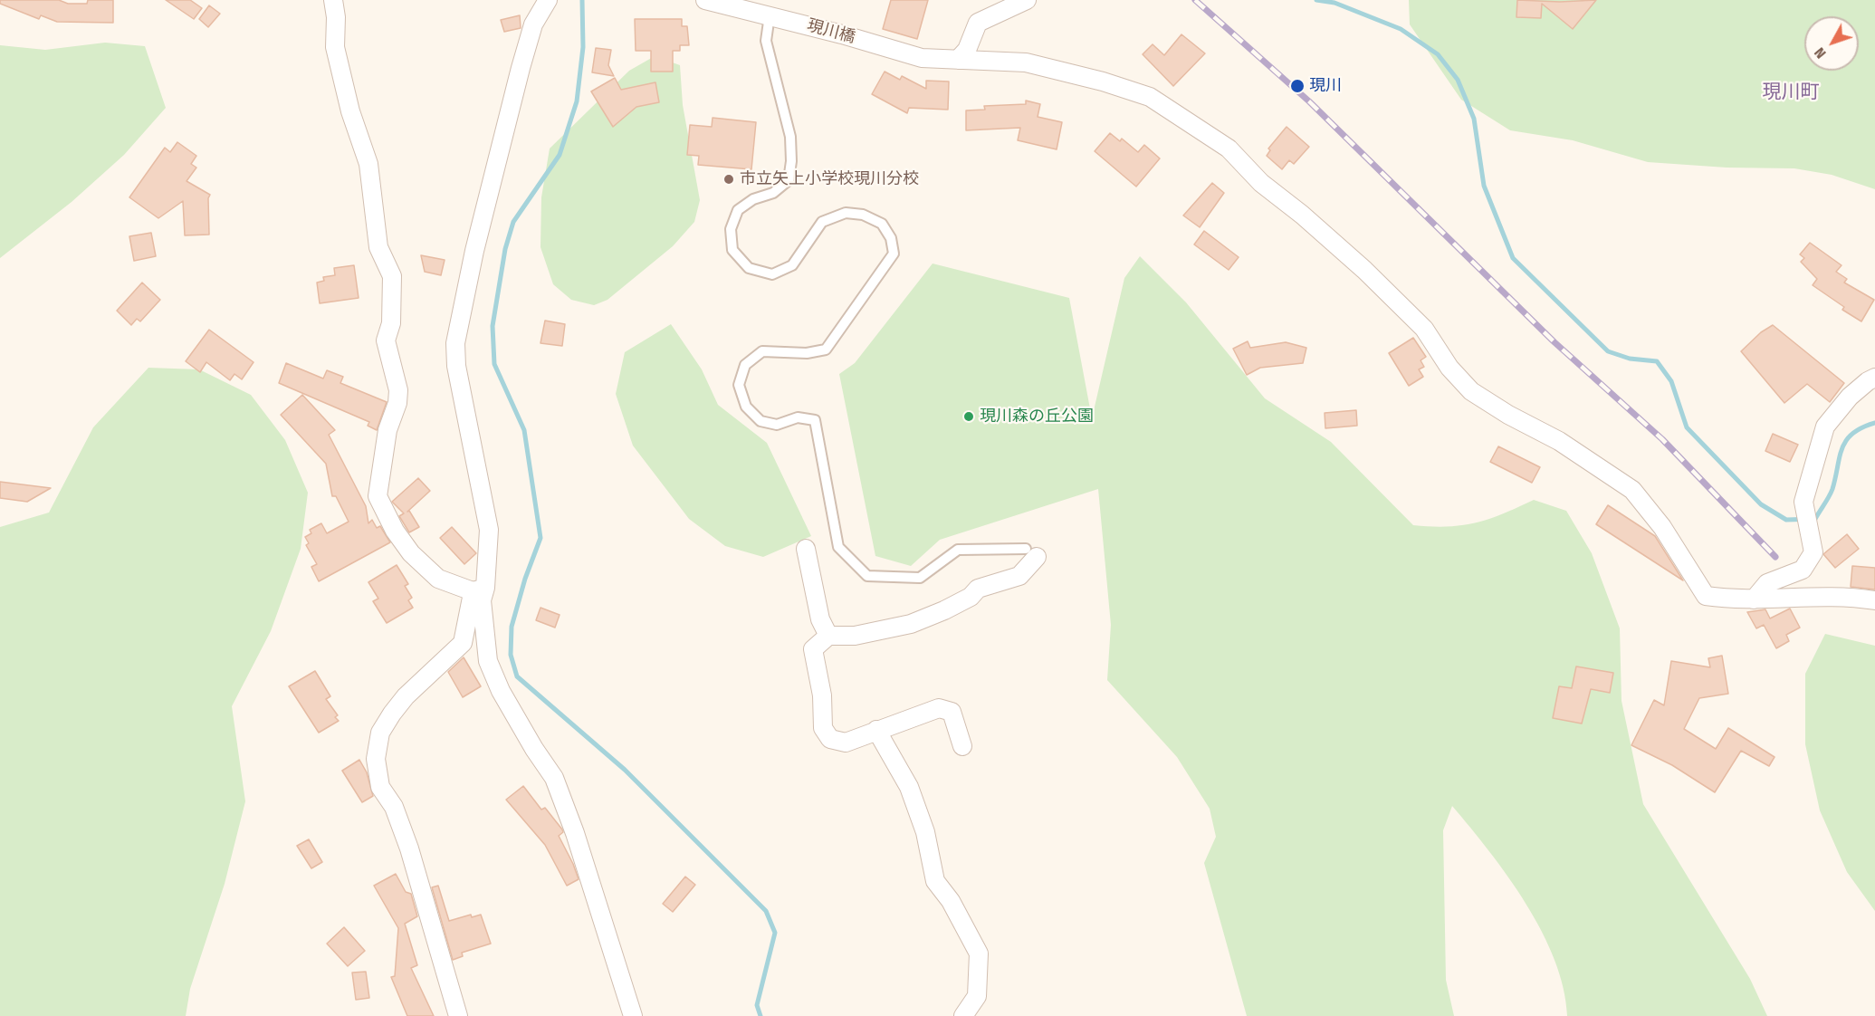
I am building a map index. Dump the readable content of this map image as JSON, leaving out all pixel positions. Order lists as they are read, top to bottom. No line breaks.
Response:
{"streets":{"street":["現川橋"]},"districts":["現川町"],"places":["現川","市立矢上小学校現川分校","現川森の丘公園"],"north":"bottom left"}
